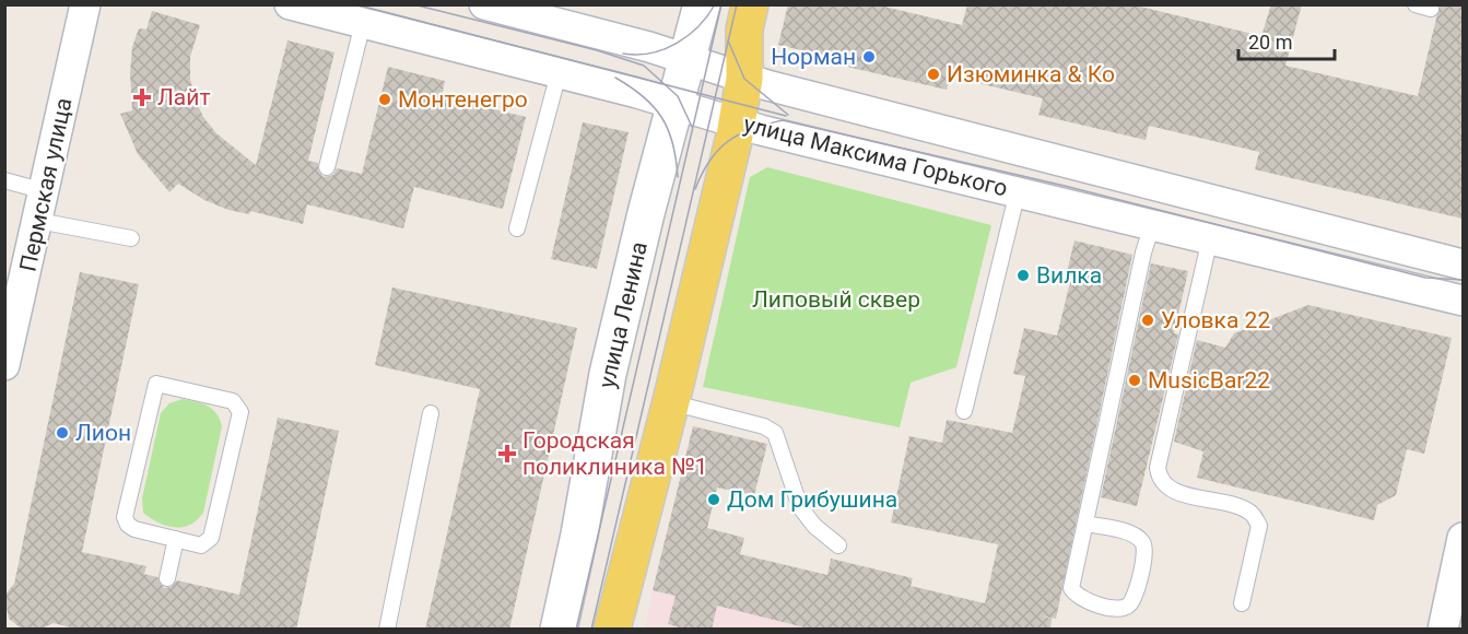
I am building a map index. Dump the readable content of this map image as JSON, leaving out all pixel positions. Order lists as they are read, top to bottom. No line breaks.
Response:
{"streets":{"main road":["улица Ленина"],"street":["улица Максима Горького","Пермская улица"]},"crossings":[["улица Максима Горького","улица Ленина"]],"parks":["Липовый сквер"],"places":{"other":["Норман","Изюминка & Ко","Монтенегро","Вилка","Уловка 22","MusicBar22","Лион","Дом Грибушина"],"health":["Лайт","Городская поликлиника №1"]},"scale_bar":"20 m"}
